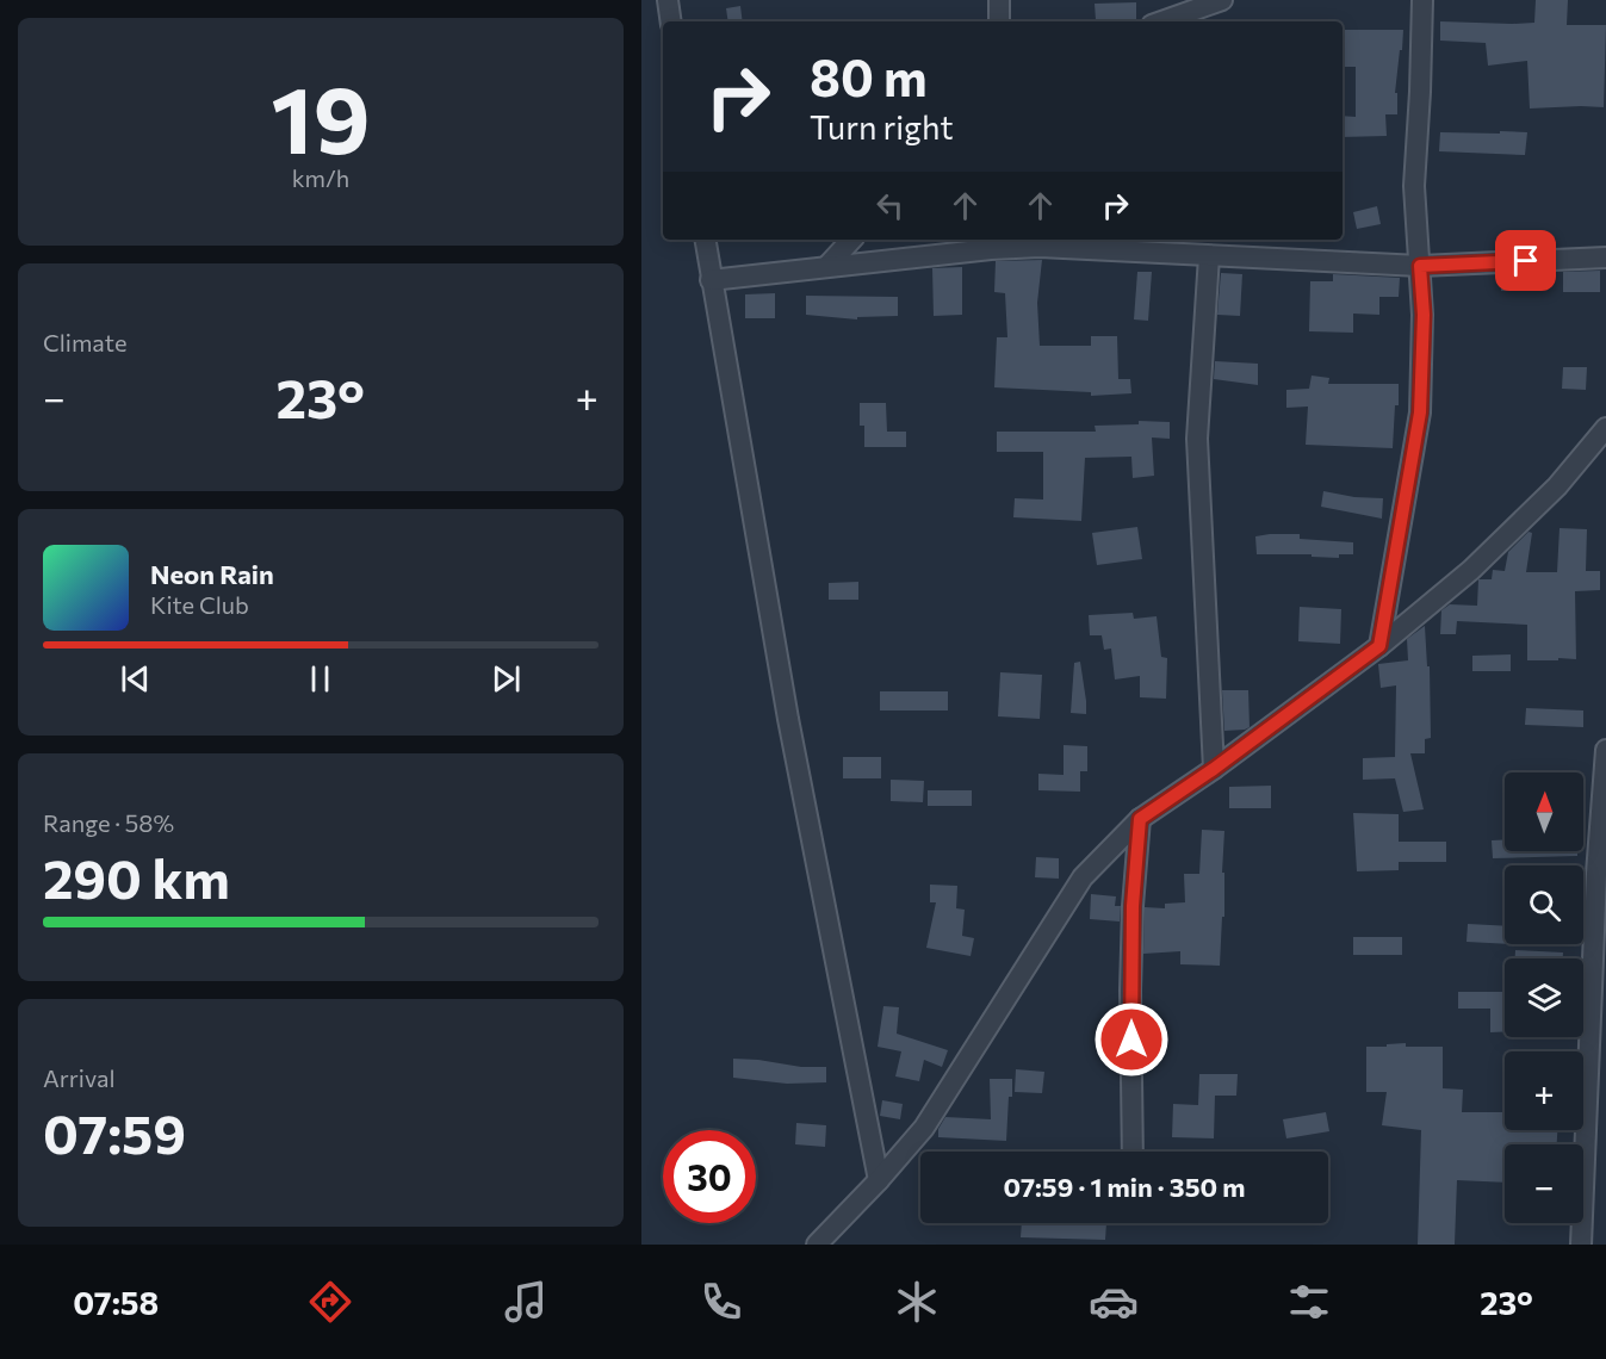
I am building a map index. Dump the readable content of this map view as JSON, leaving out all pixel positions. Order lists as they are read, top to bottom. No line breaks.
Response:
{"north":"top","page":{"tile":[["19","km/h"],"Climate",["Range · 58%","290 km"],["Arrival","07:59"]],"turn":["80 m","Turn right"],"heat":["−","23°","+"],"song":["Neon Rain","Kite Club"],"map_buttons":["+","−"],"limit":"30","trip":"07:59 · 1 min · 350 m","tabs":["07:58","23°"]}}
